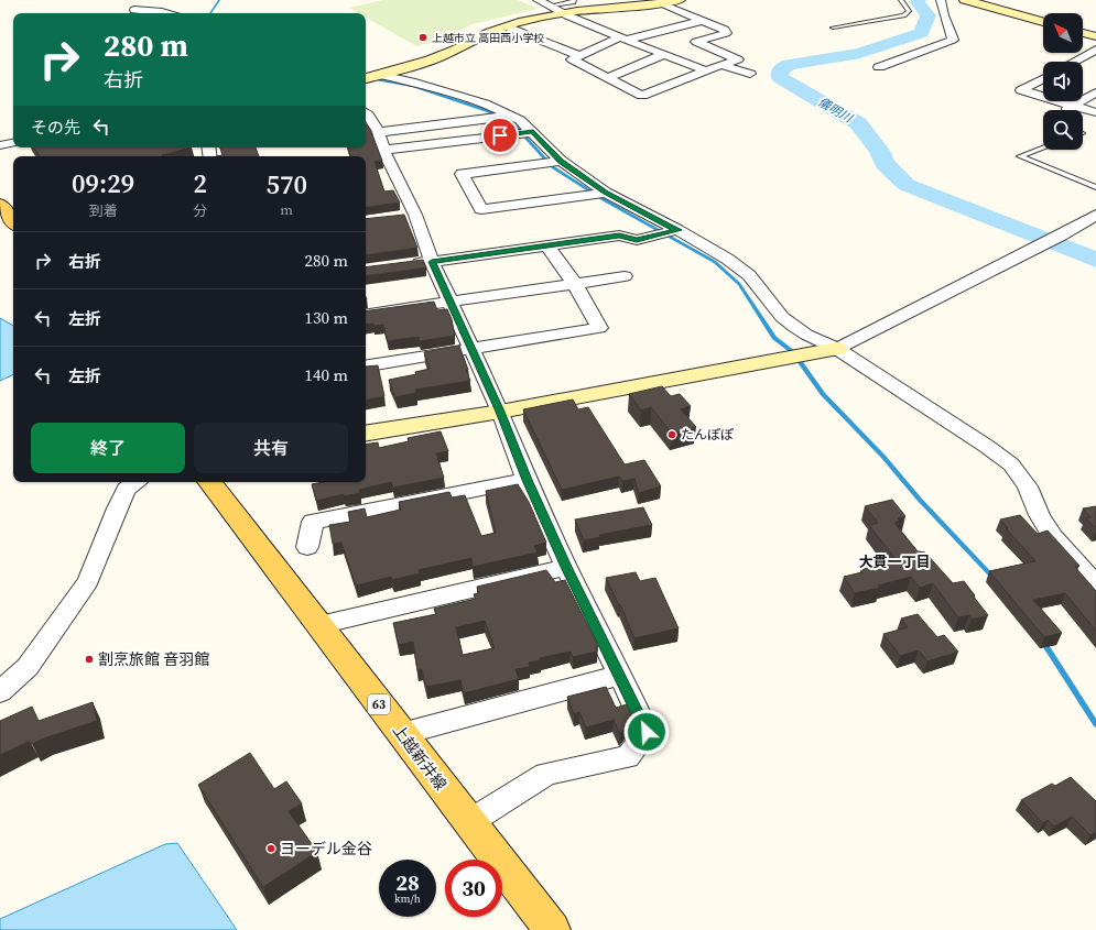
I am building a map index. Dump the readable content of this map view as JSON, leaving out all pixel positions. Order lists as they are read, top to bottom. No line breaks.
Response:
{"streets":{"main road":["63","上越新井線"]},"districts":["大貫一丁目"],"water":["儀明川"],"places":["上越市立 高田西小学校","たんぽぽ","割烹旅館 音羽館","ヨーデル金谷"],"north":"top left","page":{"turn":["280 m","右折"],"then":"その先","eta":["09:29","到着","2","分","570","m"],"list":[{"name":"右折","value":"280 m"},{"name":"左折","value":"130 m"},{"name":"左折","value":"140 m"}],"buttons":["終了","共有"],"speed":"28 km/h","limit":"30"}}
